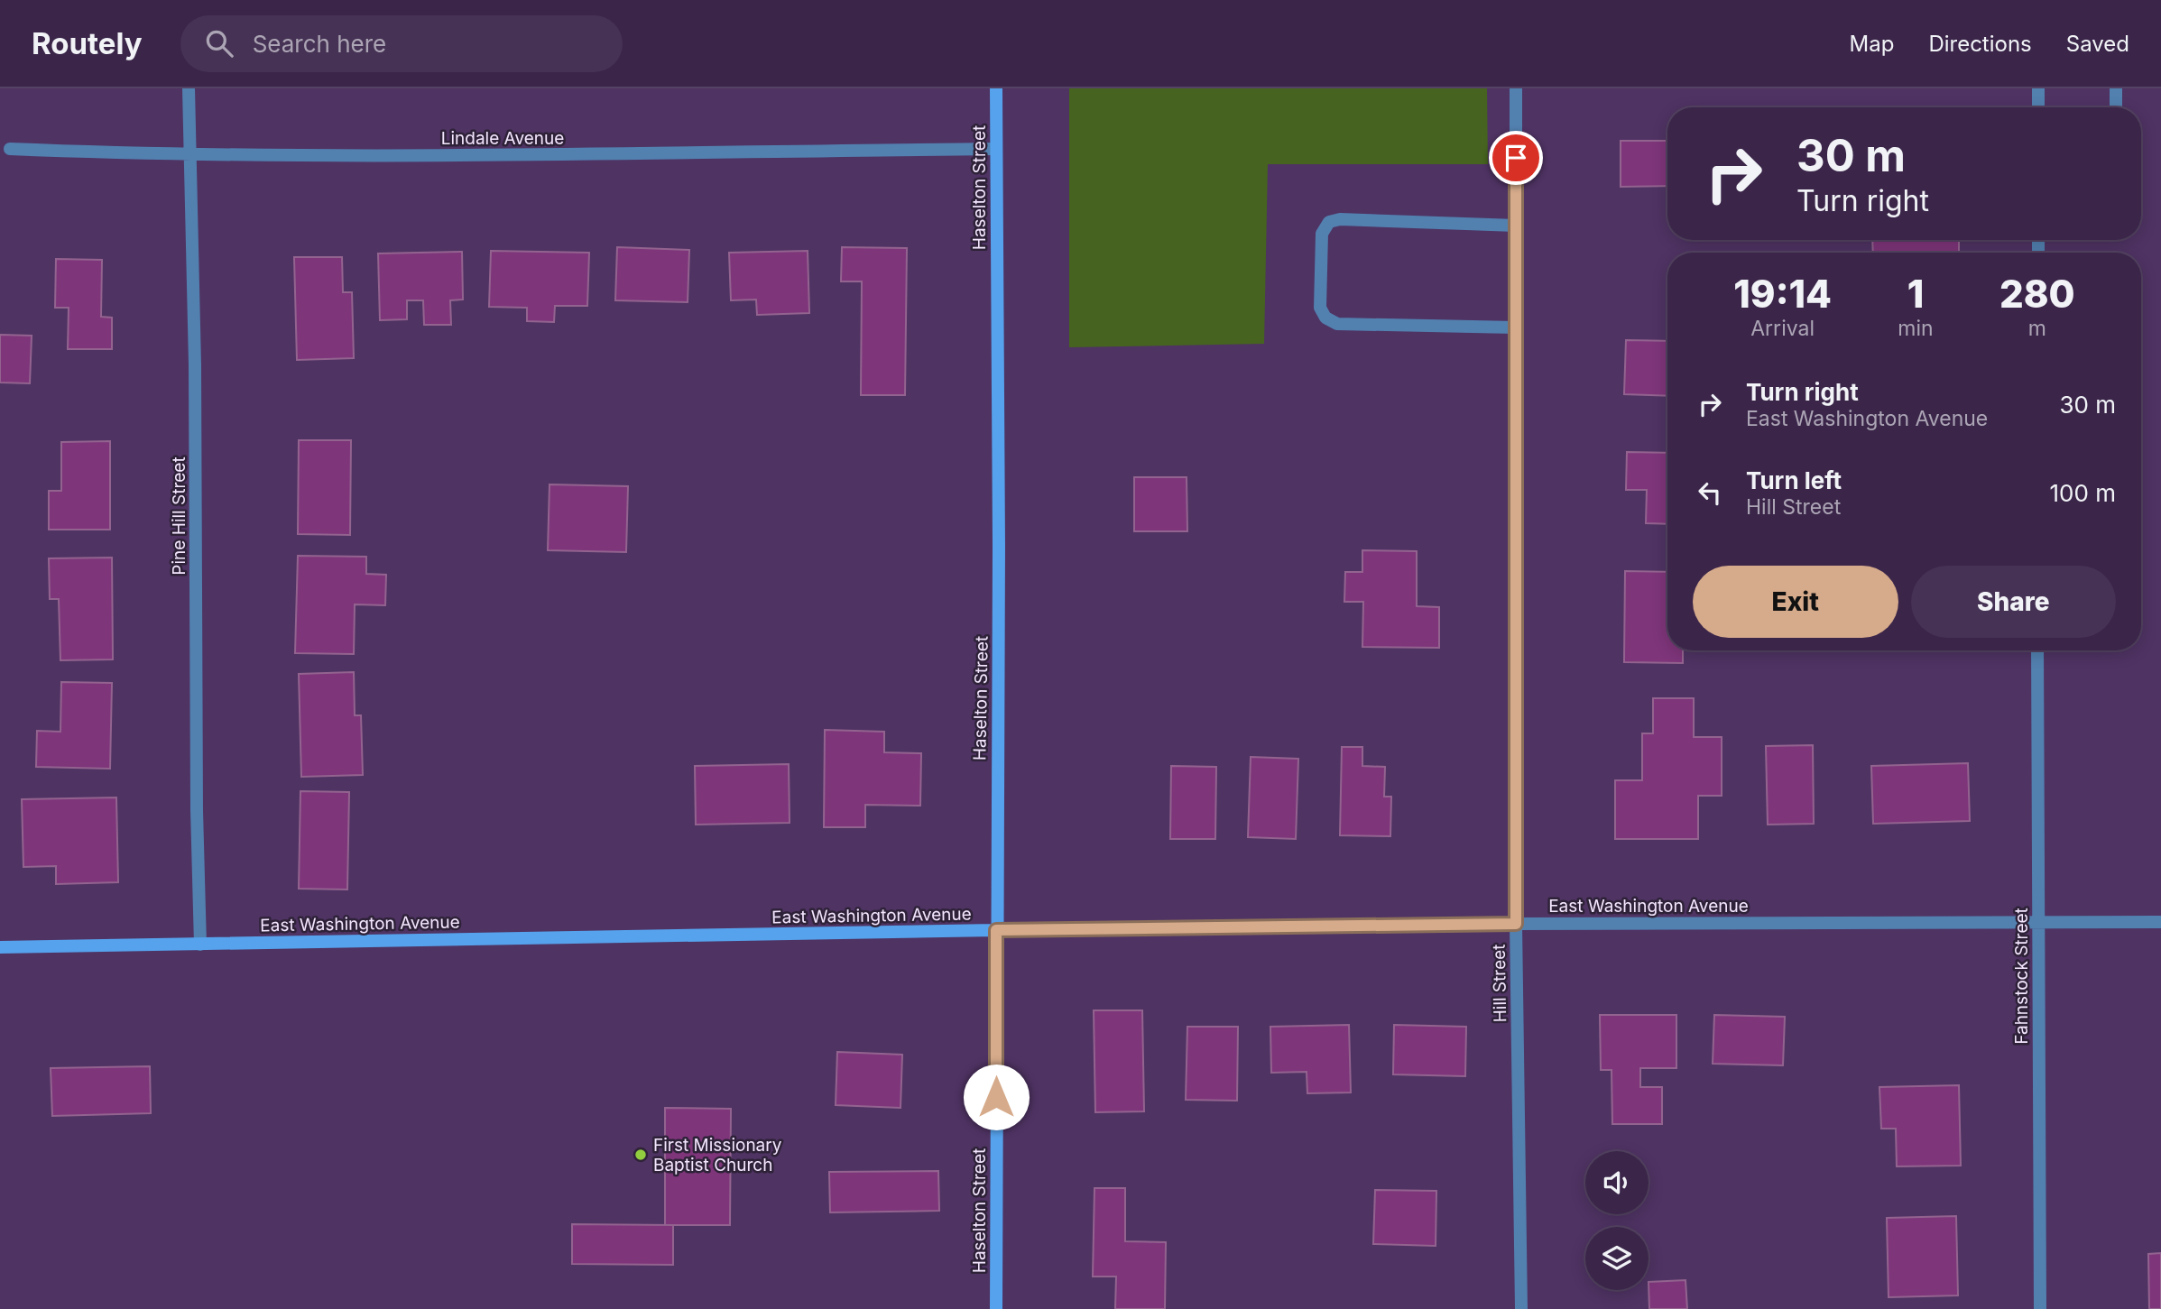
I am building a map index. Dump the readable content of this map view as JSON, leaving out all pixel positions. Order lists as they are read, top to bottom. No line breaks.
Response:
{"streets":{"street":["Lindale Avenue","Haselton Street","Pine Hill Street","East Washington Avenue","Fahnstock Street","Hill Street"]},"crossings":[["Lindale Avenue","Haselton Street"],["Lindale Avenue","Pine Hill Street"],["Haselton Street","East Washington Avenue"],["Pine Hill Street","East Washington Avenue"],["East Washington Avenue","Fahnstock Street"],["East Washington Avenue","Hill Street"]],"places":["First Missionary Baptist Church"],"page":{"header":"Routely","search":"Search here","nav":["Map","Directions","Saved"],"turn":["30 m","Turn right"],"eta":["19:14","Arrival","1","min","280","m"],"list":[{"name":"Turn right","note":"East Washington Avenue","value":"30 m"},{"name":"Turn left","note":"Hill Street","value":"100 m"}],"buttons":["Exit","Share"]}}
